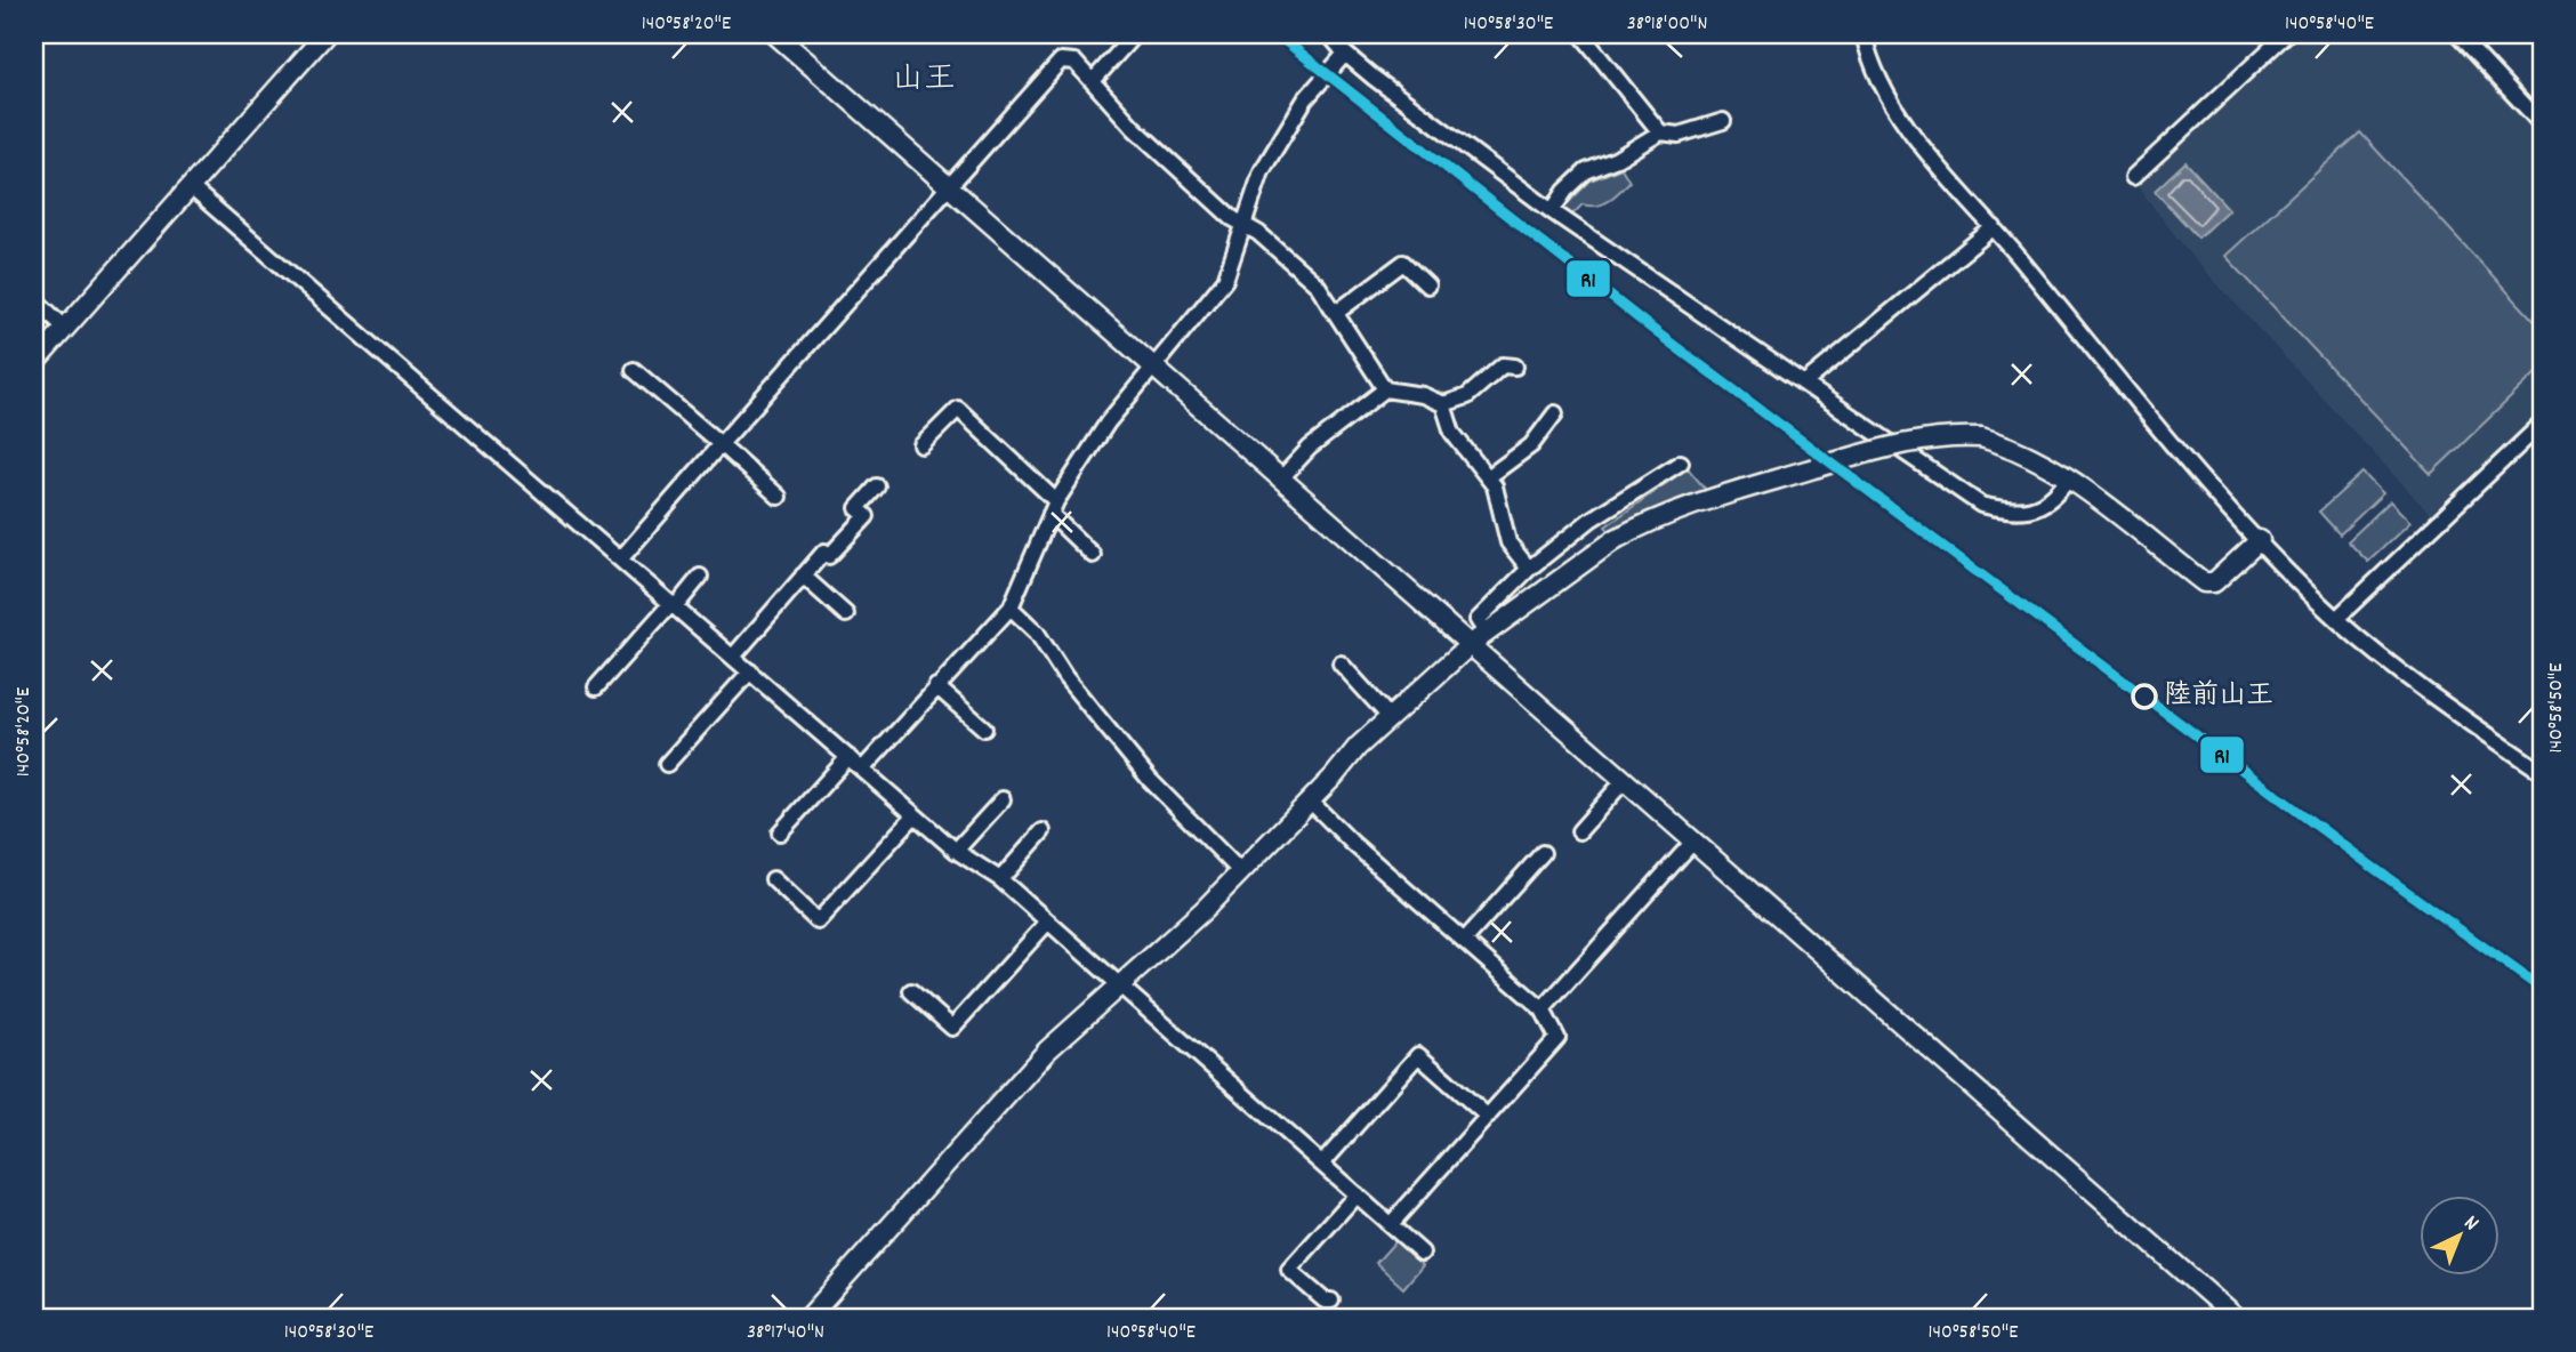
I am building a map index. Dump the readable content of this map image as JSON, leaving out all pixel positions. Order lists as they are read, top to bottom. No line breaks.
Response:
{"districts":["山王"],"places":["陸前山王"],"lines":["transit line R1"],"north":"top right","coordinates":["140°58'20\"E","140°58'30\"E","38°18'00\"N","140°58'40\"E","140°58'50\"E","38°17'40\"N"]}
